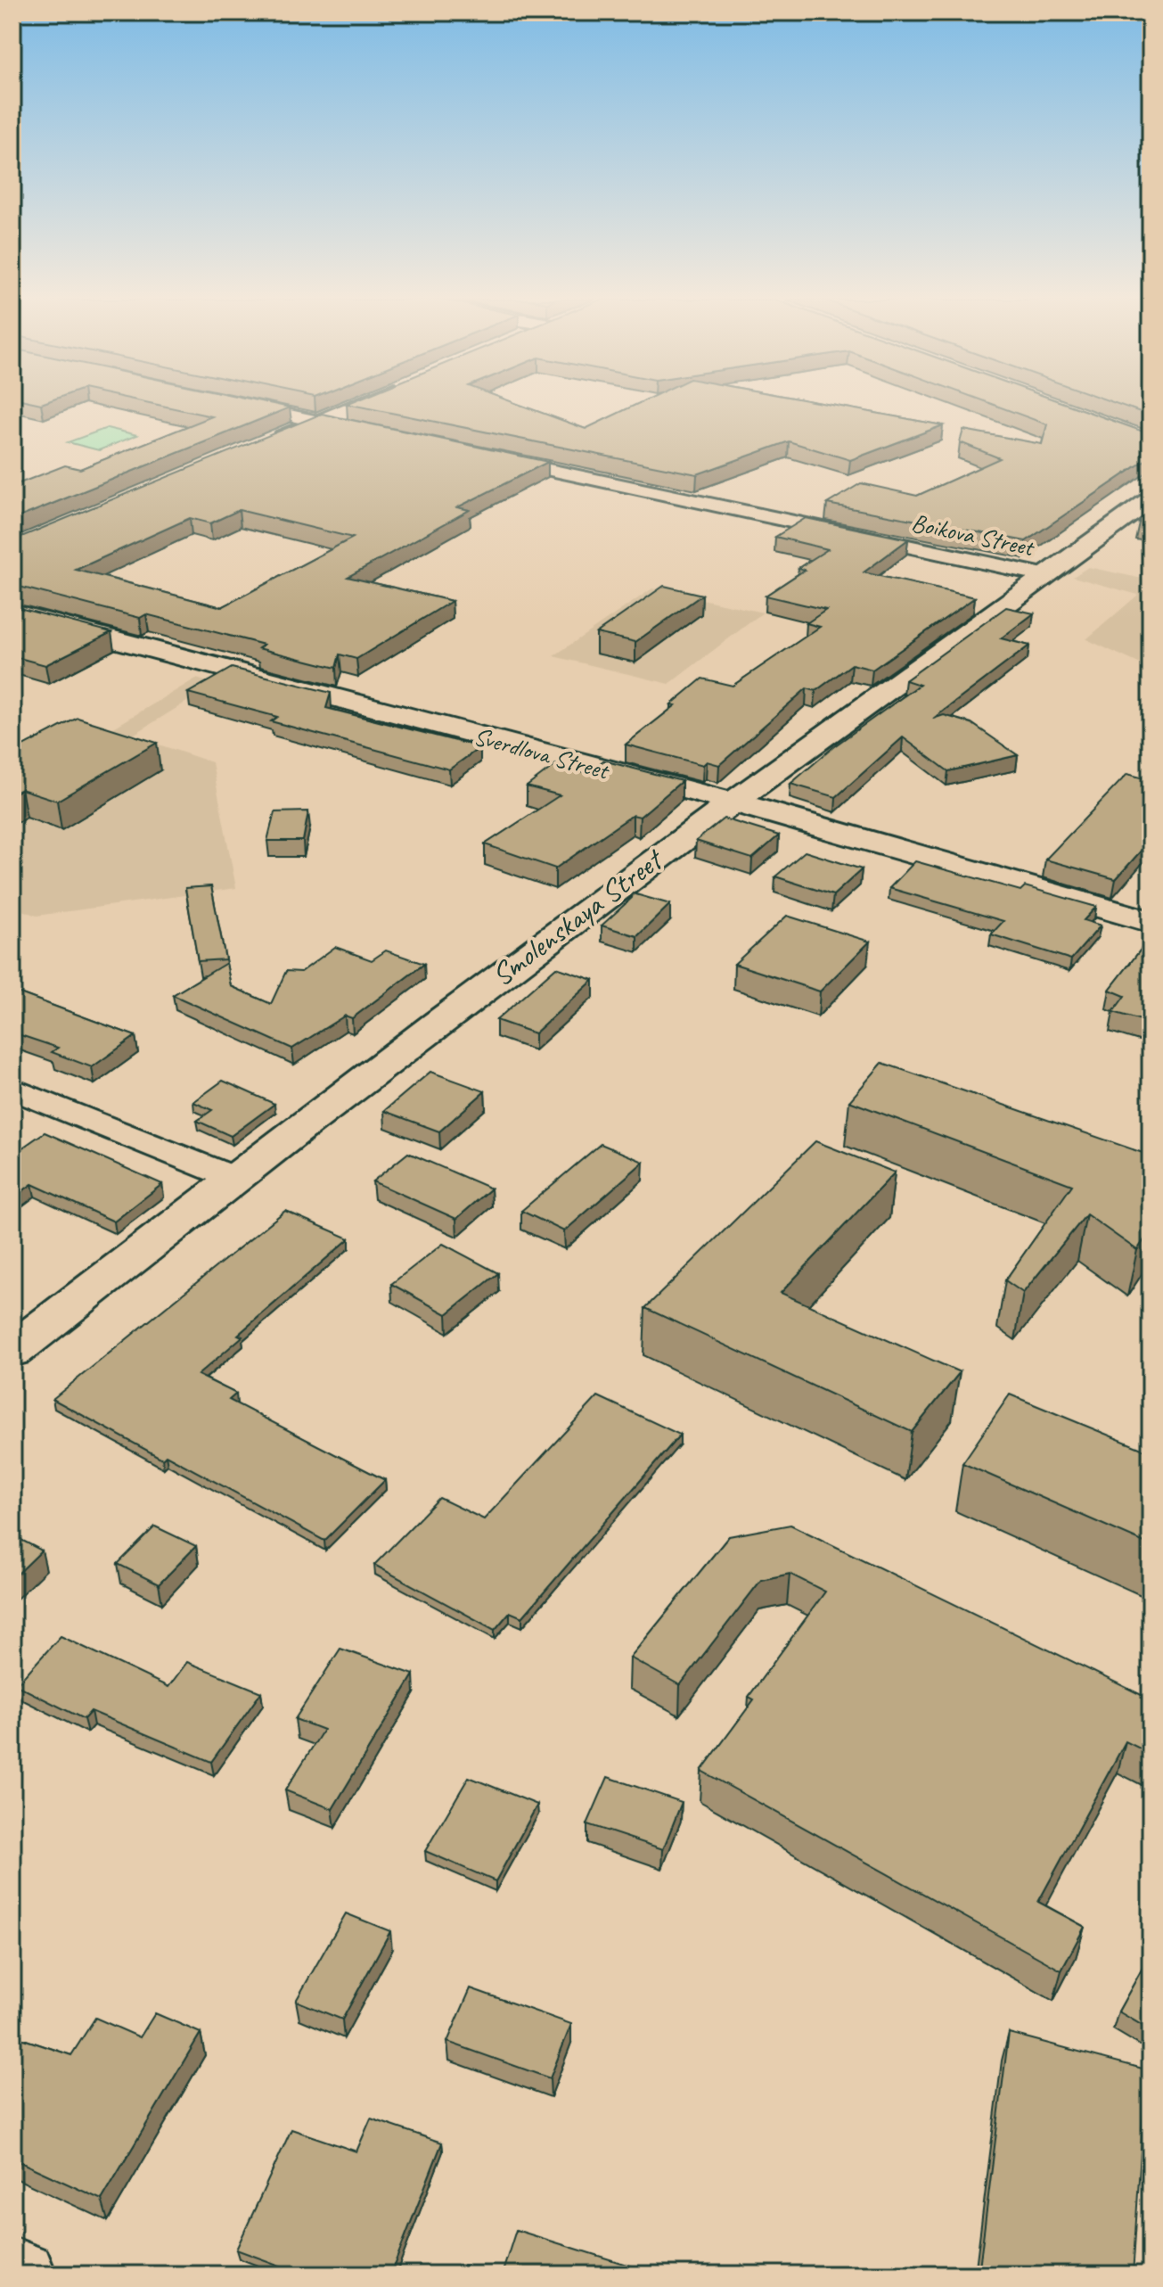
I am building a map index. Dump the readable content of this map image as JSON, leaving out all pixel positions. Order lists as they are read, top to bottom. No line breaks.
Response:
{"streets":{"street":["Boikova Street","Sverdlova Street","Smolenskaya Street"]},"crossings":[["Boikova Street","Smolenskaya Street"],["Sverdlova Street","Smolenskaya Street"]]}
